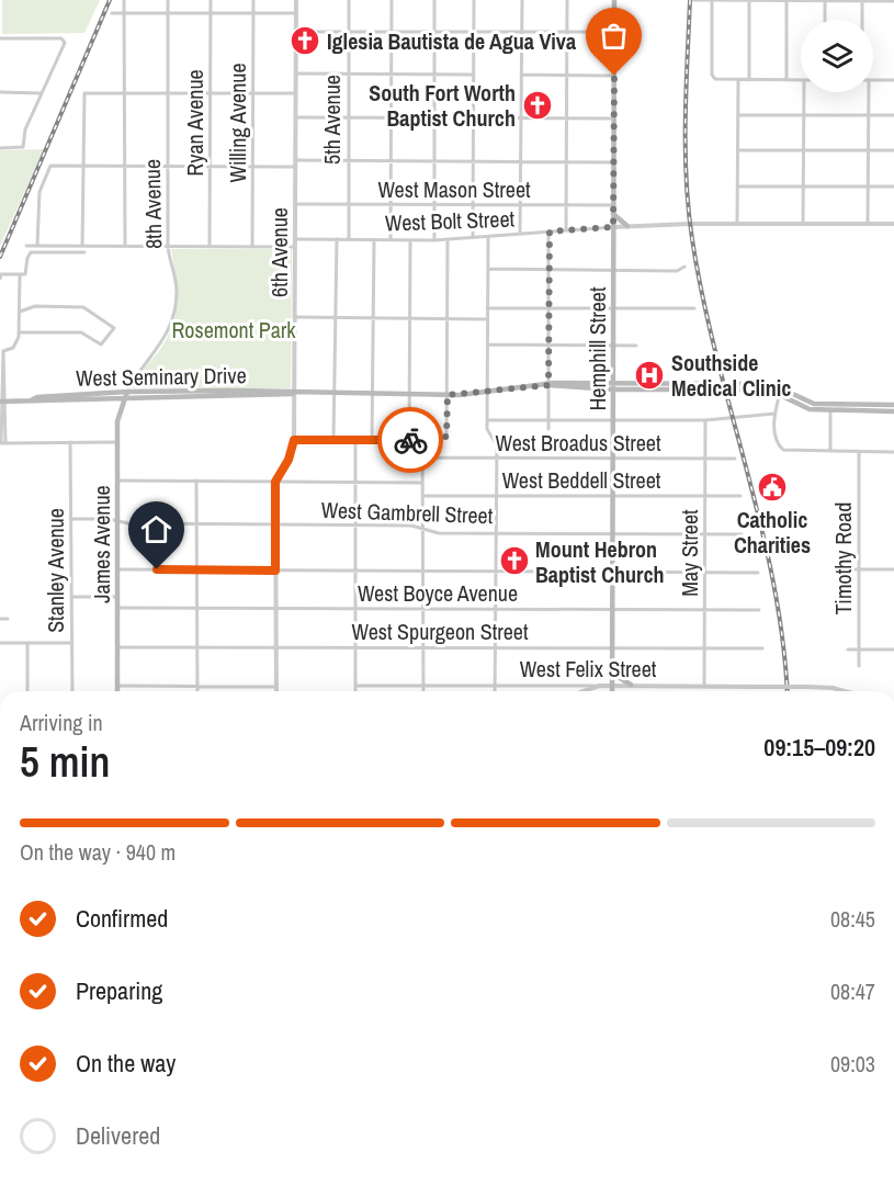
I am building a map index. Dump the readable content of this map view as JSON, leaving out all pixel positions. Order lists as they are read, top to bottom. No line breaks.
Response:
{"streets":{"main road":["Hemphill Street","West Seminary Drive","James Avenue"],"street":["5th Avenue","Ryan Avenue","Willing Avenue","West Mason Street","8th Avenue","West Bolt Street","6th Avenue","West Broadus Street","West Beddell Street","West Gambrell Street","May Street","Timothy Road","Stanley Avenue","West Boyce Avenue","West Spurgeon Street","West Felix Street"]},"crossings":[["5th Avenue","West Mason Street"],["5th Avenue","West Bolt Street"],["West Mason Street","6th Avenue"],["West Mason Street","Hemphill Street"],["8th Avenue","West Seminary Drive"],["8th Avenue","James Avenue"],["West Bolt Street","6th Avenue"],["West Bolt Street","Hemphill Street"],["6th Avenue","West Seminary Drive"],["6th Avenue","West Gambrell Street"],["6th Avenue","West Boyce Avenue"],["6th Avenue","West Spurgeon Street"],["Hemphill Street","West Seminary Drive"],["Hemphill Street","West Broadus Street"],["Hemphill Street","West Beddell Street"],["Hemphill Street","West Gambrell Street"],["Hemphill Street","West Boyce Avenue"],["Hemphill Street","West Spurgeon Street"],["Hemphill Street","West Felix Street"],["West Seminary Drive","James Avenue"],["West Broadus Street","May Street"],["West Beddell Street","May Street"],["West Gambrell Street","James Avenue"],["West Gambrell Street","May Street"],["West Gambrell Street","Stanley Avenue"],["James Avenue","West Boyce Avenue"],["James Avenue","West Spurgeon Street"],["May Street","West Boyce Avenue"],["May Street","West Spurgeon Street"],["May Street","West Felix Street"]],"parks":["Rosemont Park"],"places":{"church":["Iglesia Bautista de Agua Viva","South Fort Worth Baptist Church","Mount Hebron Baptist Church"],"hospital":["Southside Medical Clinic"],"public building":["Catholic Charities"]},"page":{"heading":["5 min","Arriving in","09:15–09:20"],"bar":"On the way · 940 m","list":[["Confirmed","08:45"],["Preparing","08:47"],["On the way","09:03"],"Delivered"]}}
